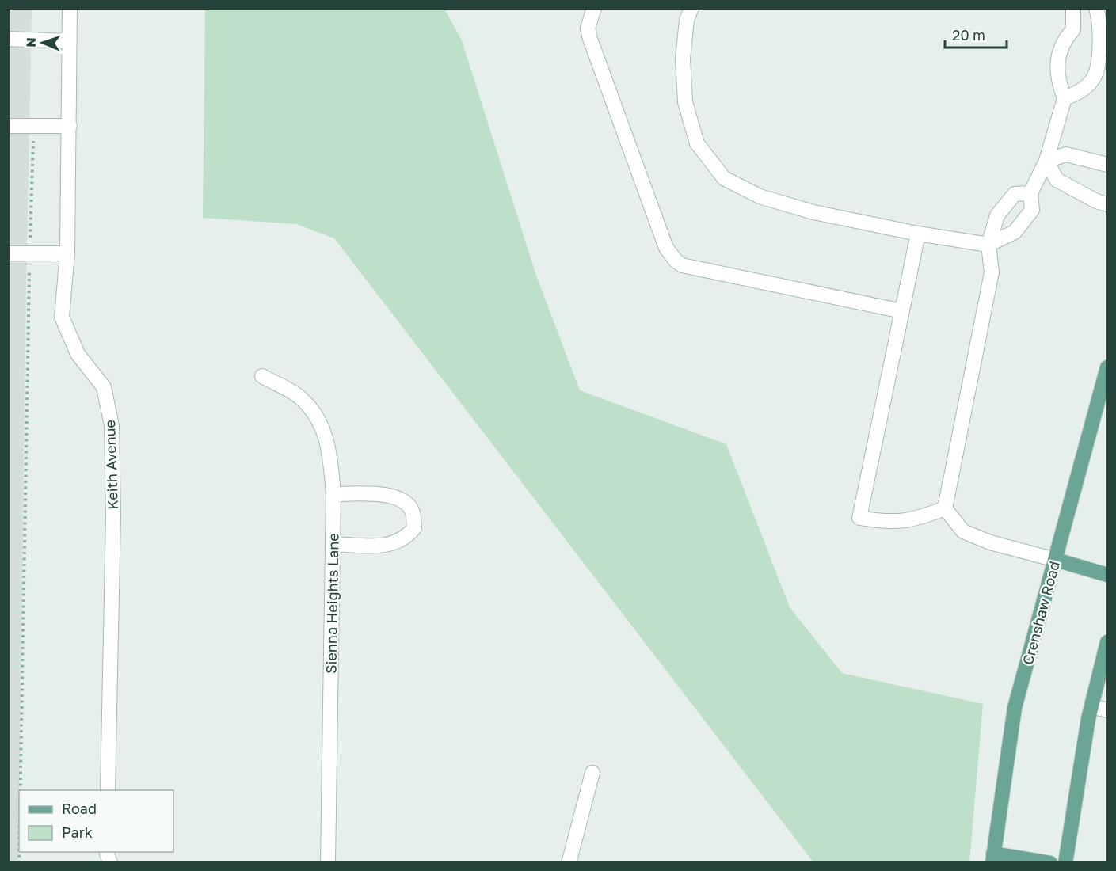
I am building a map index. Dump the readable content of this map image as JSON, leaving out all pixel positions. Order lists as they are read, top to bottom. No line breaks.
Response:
{"streets":{"main road":["Crenshaw Road"],"street":["Keith Avenue","Sienna Heights Lane"]},"legend":["Road","Park"],"scale_bar":"20 m","north":"left"}
